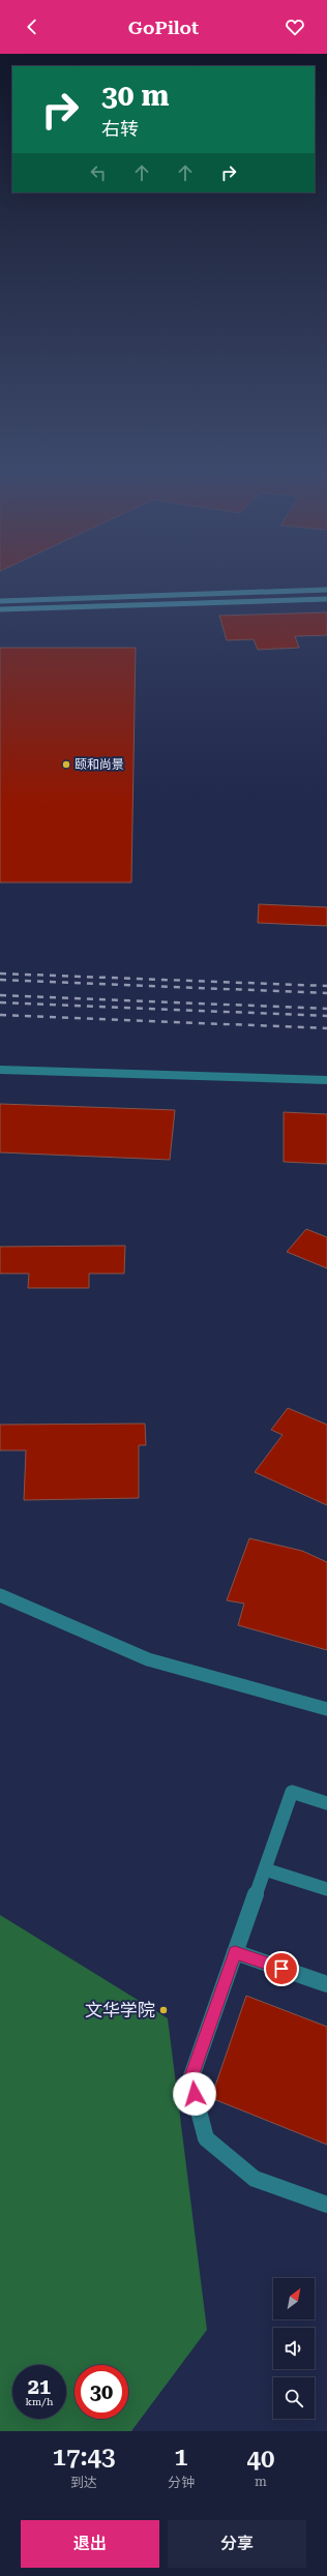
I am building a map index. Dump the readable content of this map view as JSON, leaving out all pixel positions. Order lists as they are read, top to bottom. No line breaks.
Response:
{"places":["颐和尚景","文华学院"],"north":"top right","page":{"header":"GoPilot","turn":["30 m","右转"],"speed":"21 km/h","limit":"30","eta":["17:43","到达","1","分钟","40","m"],"buttons":["退出","分享"]}}
